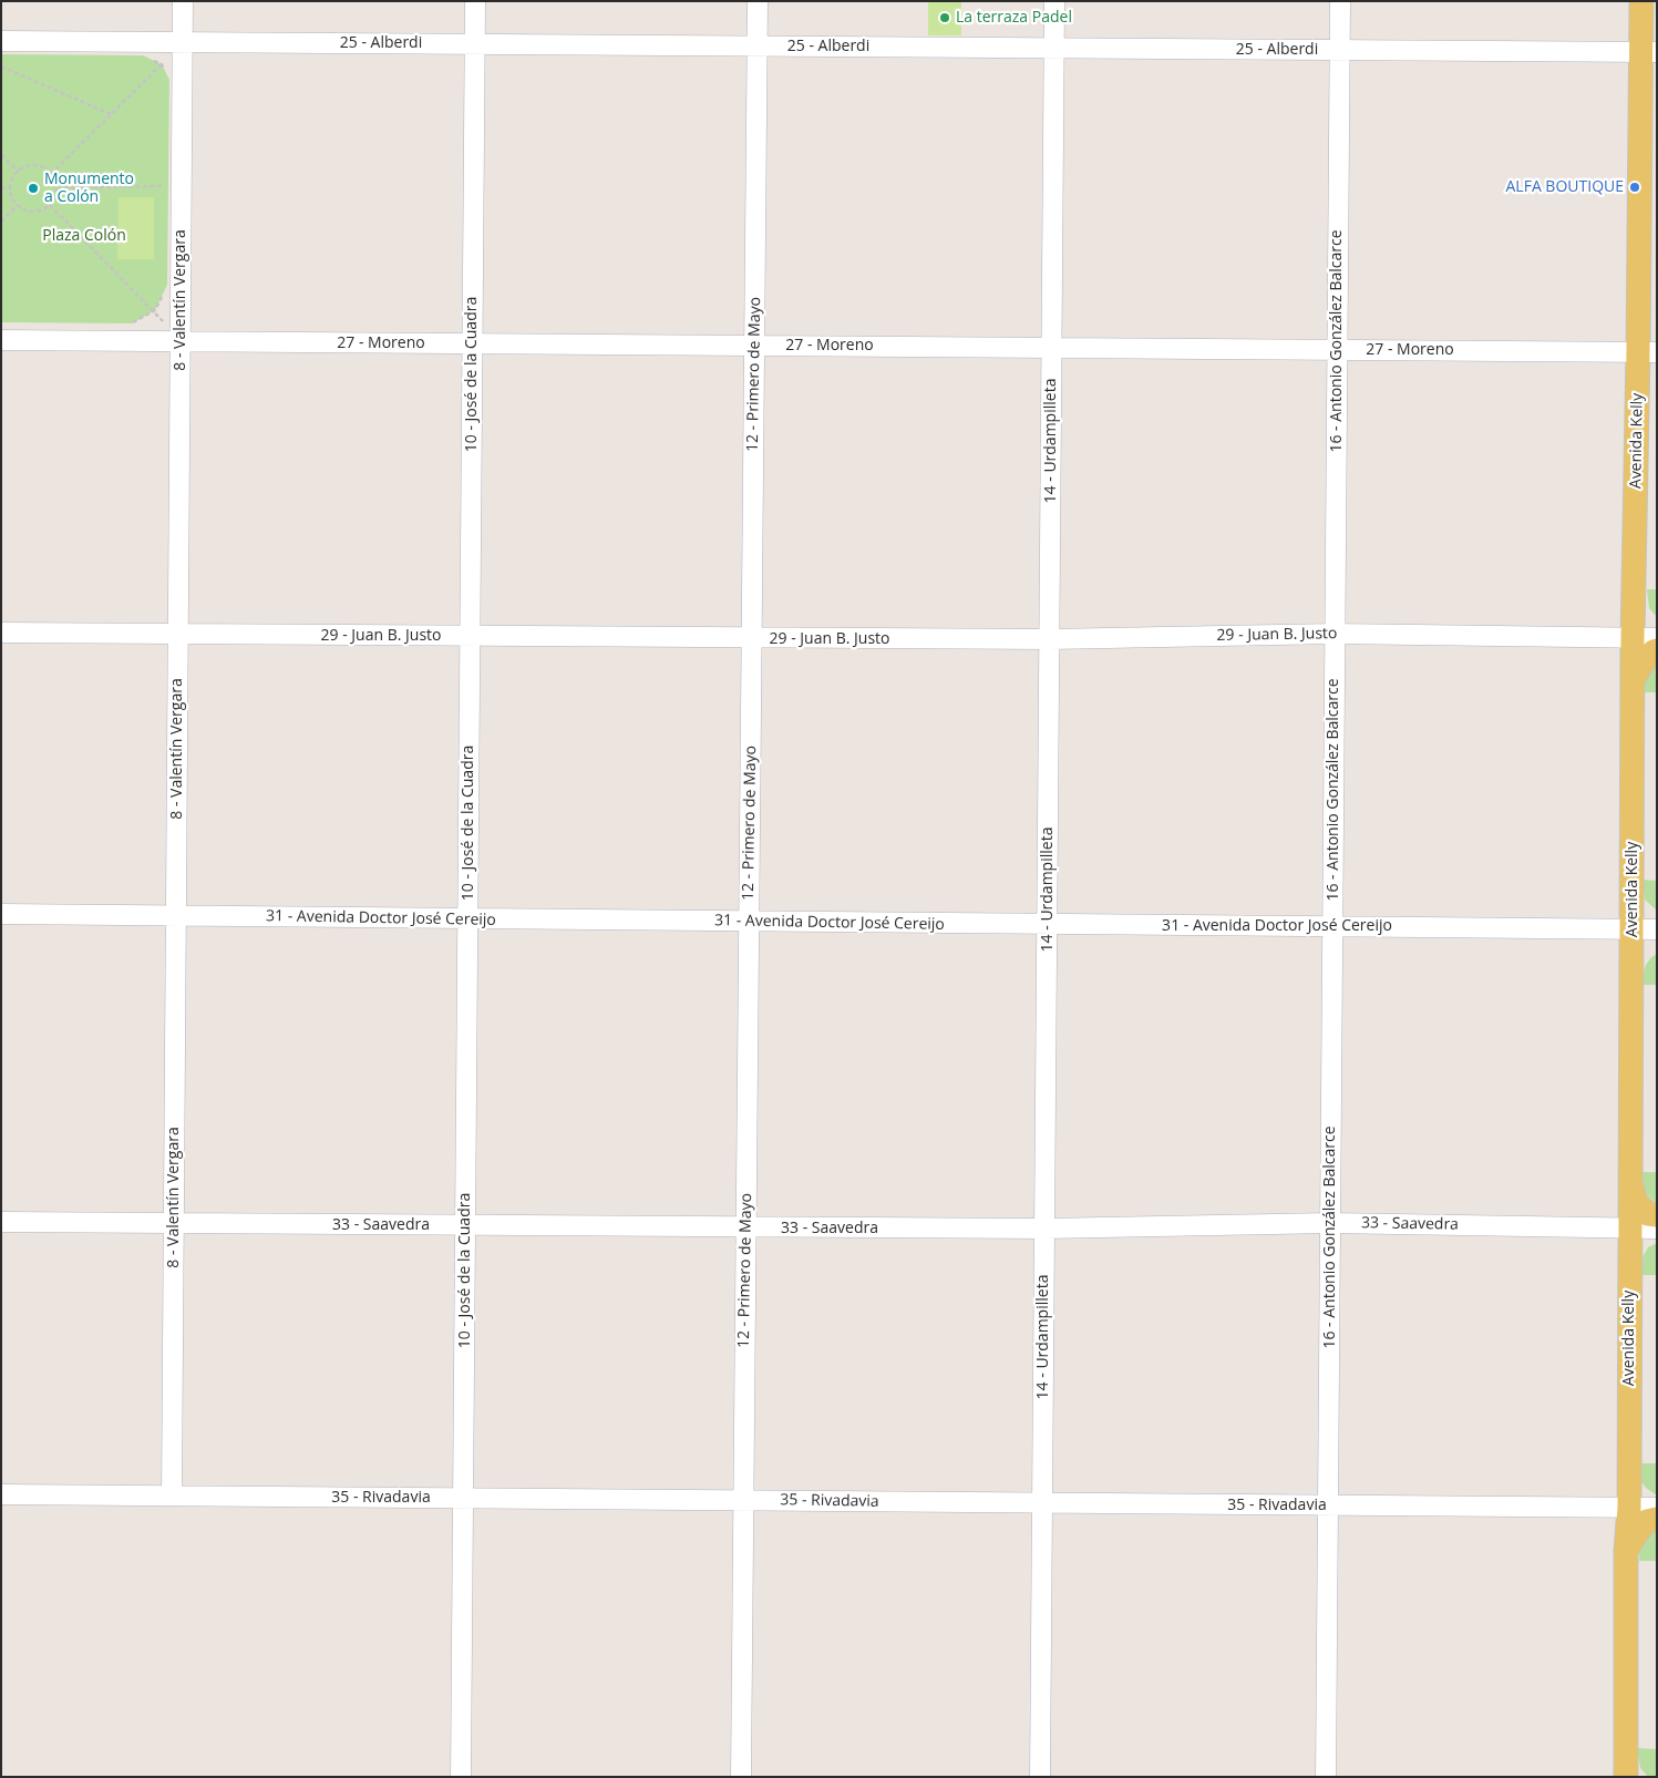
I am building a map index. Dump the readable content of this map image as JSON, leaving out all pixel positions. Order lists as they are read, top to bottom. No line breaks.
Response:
{"streets":{"main road":["Avenida Kelly"],"street":["25 - Alberdi","8 - Valentín Vergara","16 - Antonio González Balcarce","27 - Moreno","10 - José de la Cuadra","12 - Primero de Mayo","14 - Urdampilleta","29 - Juan B. Justo","31 - Avenida Doctor José Cereijo","33 - Saavedra","35 - Rivadavia"]},"crossings":[["25 - Alberdi","8 - Valentín Vergara"],["25 - Alberdi","16 - Antonio González Balcarce"],["25 - Alberdi","10 - José de la Cuadra"],["25 - Alberdi","12 - Primero de Mayo"],["25 - Alberdi","14 - Urdampilleta"],["25 - Alberdi","Avenida Kelly"],["8 - Valentín Vergara","27 - Moreno"],["8 - Valentín Vergara","29 - Juan B. Justo"],["8 - Valentín Vergara","31 - Avenida Doctor José Cereijo"],["8 - Valentín Vergara","33 - Saavedra"],["8 - Valentín Vergara","35 - Rivadavia"],["16 - Antonio González Balcarce","27 - Moreno"],["16 - Antonio González Balcarce","29 - Juan B. Justo"],["16 - Antonio González Balcarce","31 - Avenida Doctor José Cereijo"],["16 - Antonio González Balcarce","33 - Saavedra"],["16 - Antonio González Balcarce","35 - Rivadavia"],["27 - Moreno","10 - José de la Cuadra"],["27 - Moreno","12 - Primero de Mayo"],["27 - Moreno","14 - Urdampilleta"],["27 - Moreno","Avenida Kelly"],["10 - José de la Cuadra","29 - Juan B. Justo"],["10 - José de la Cuadra","31 - Avenida Doctor José Cereijo"],["10 - José de la Cuadra","33 - Saavedra"],["10 - José de la Cuadra","35 - Rivadavia"],["12 - Primero de Mayo","29 - Juan B. Justo"],["12 - Primero de Mayo","31 - Avenida Doctor José Cereijo"],["12 - Primero de Mayo","33 - Saavedra"],["12 - Primero de Mayo","35 - Rivadavia"],["14 - Urdampilleta","29 - Juan B. Justo"],["14 - Urdampilleta","31 - Avenida Doctor José Cereijo"],["14 - Urdampilleta","33 - Saavedra"],["14 - Urdampilleta","35 - Rivadavia"],["Avenida Kelly","29 - Juan B. Justo"],["Avenida Kelly","31 - Avenida Doctor José Cereijo"],["Avenida Kelly","33 - Saavedra"],["Avenida Kelly","35 - Rivadavia"]],"parks":["Plaza Colón"],"places":["La terraza Padel","ALFA BOUTIQUE","Monumento a Colón"]}
